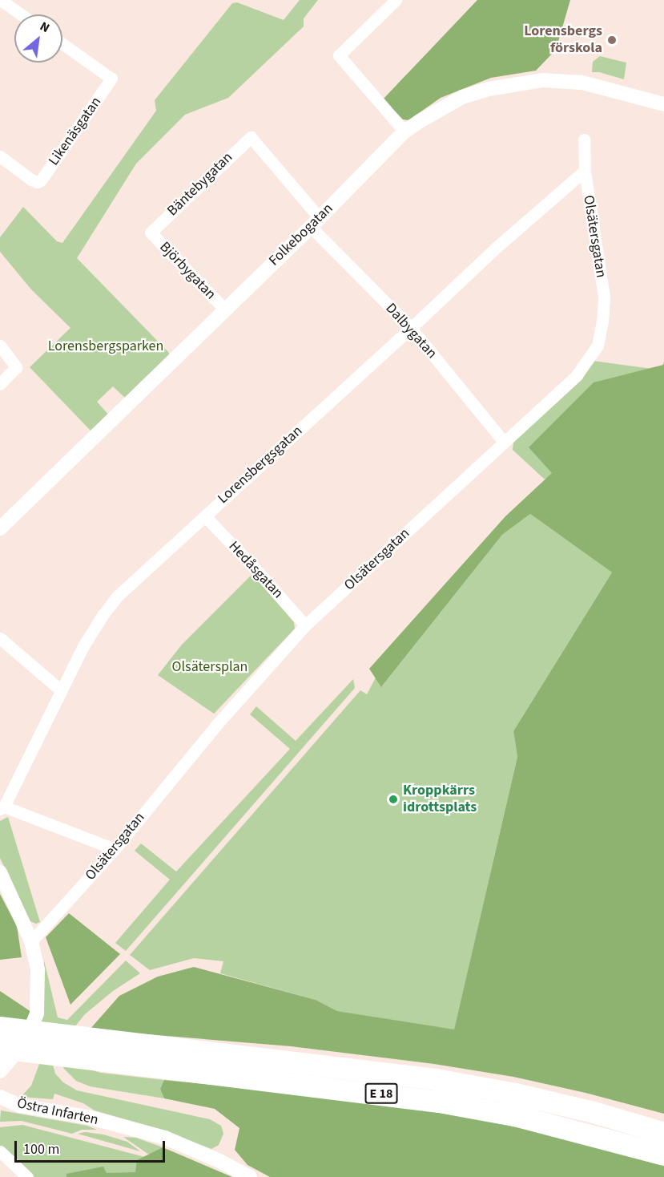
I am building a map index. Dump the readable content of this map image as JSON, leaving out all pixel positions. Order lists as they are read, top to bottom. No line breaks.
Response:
{"streets":{"highway":["E 18"],"street":["Likenäsgatan","Bäntebygatan","Folkebogatan","Olsätersgatan","Björbygatan","Dalbygatan","Lorensbergsgatan","Hedåsgatan","Östra Infarten"]},"crossings":[["Bäntebygatan","Björbygatan"],["Bäntebygatan","Dalbygatan"],["Folkebogatan","Björbygatan"],["Folkebogatan","Dalbygatan"],["Olsätersgatan","Dalbygatan"],["Olsätersgatan","Lorensbergsgatan"],["Olsätersgatan","Hedåsgatan"],["Dalbygatan","Lorensbergsgatan"],["Lorensbergsgatan","Hedåsgatan"]],"parks":["Lorensbergsparken","Olsätersplan"],"places":["Lorensbergs förskola","Kroppkärrs idrottsplats"],"scale_bar":"100 m","north":"top right"}
